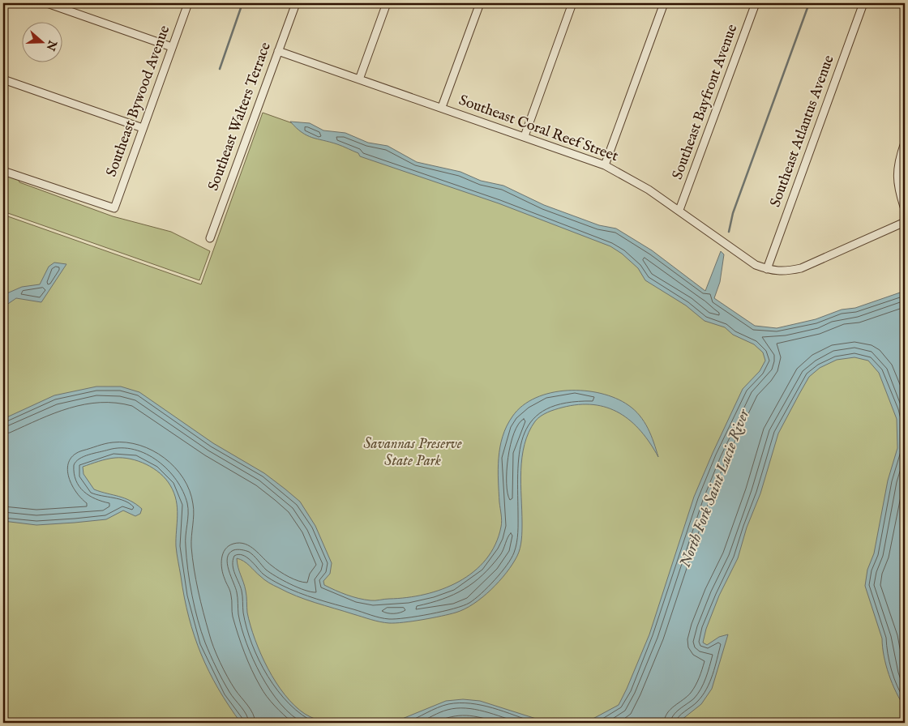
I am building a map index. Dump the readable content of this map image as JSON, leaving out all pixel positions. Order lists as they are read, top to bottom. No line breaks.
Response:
{"streets":{"street":["Southeast Bywood Avenue","Southeast Bayfront Avenue","Southeast Walters Terrace","Southeast Coral Reef Street","Southeast Atlantus Avenue"]},"crossings":[["Southeast Bayfront Avenue","Southeast Coral Reef Street"],["Southeast Walters Terrace","Southeast Coral Reef Street"],["Southeast Coral Reef Street","Southeast Atlantus Avenue"]],"water":["North Fork Saint Lucie River"],"parks":["Savannas Preserve State Park"],"north":"right"}
